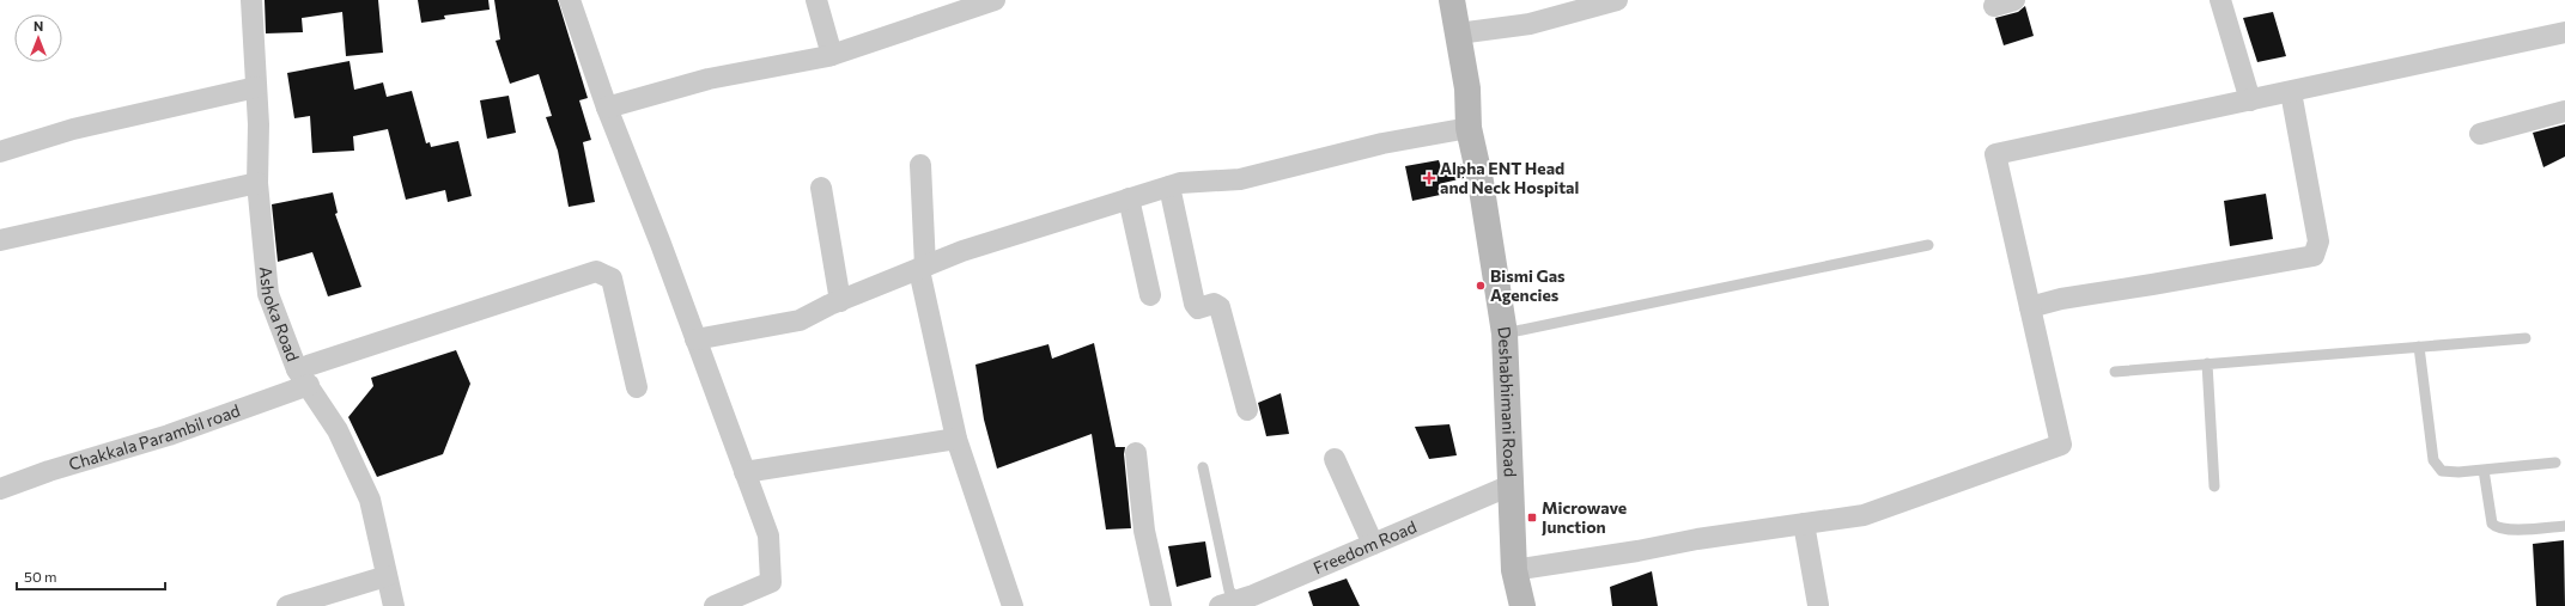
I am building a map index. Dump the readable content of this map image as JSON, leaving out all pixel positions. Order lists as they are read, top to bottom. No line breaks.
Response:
{"streets":{"street":["Ashoka Road","Deshabhimani Road","Chakkala Parambil road","Freedom Road"]},"crossings":[["Ashoka Road","Chakkala Parambil road"],["Deshabhimani Road","Freedom Road"]],"places":{"health":["Alpha ENT Head and Neck Hospital"],"other":["Bismi Gas Agencies"],"transit":["Microwave Junction"]},"scale_bar":"50 m","north":"top"}
